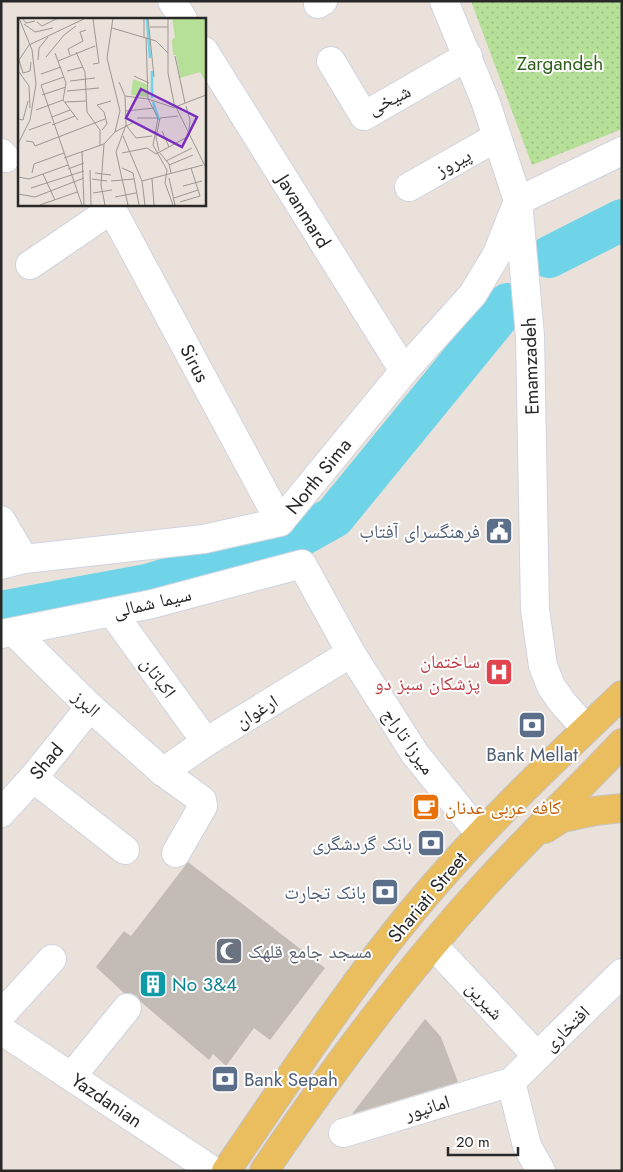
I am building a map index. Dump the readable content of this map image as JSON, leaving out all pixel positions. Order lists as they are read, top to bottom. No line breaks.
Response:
{"streets":{"main road":["Shariati Street"],"street":["شیخی","پیروز","Javanmard","Sirus","Emamzadeh","North Sima","سیما شمالی","اکباتان","البرز","ارغوان","میرزا تاراج","Shad","شیرین","افتخاری","Yazdanian","امانپور"]},"crossings":[["شیخی","Emamzadeh"],["پیروز","Emamzadeh"],["Javanmard","North Sima"],["Sirus","North Sima"],["Emamzadeh","North Sima"],["Emamzadeh","Shariati Street"],["سیما شمالی","اکباتان"],["سیما شمالی","البرز"],["سیما شمالی","میرزا تاراج"],["اکباتان","ارغوان"],["البرز","ارغوان"],["البرز","Shad"],["ارغوان","میرزا تاراج"],["میرزا تاراج","Shariati Street"],["Shariati Street","شیرین"],["شیرین","افتخاری"],["افتخاری","امانپور"]],"parks":["Zargandeh"],"places":{"public building":["فرهنگسرای آفتاب"],"hospital":["ساختمان پزشکان سبز دو"],"bank":["Bank Mellat","بانک گردشگری","بانک تجارت","Bank Sepah"],"cafe":["کافه عربی عدنان"],"mosque":["مسجد جامع قلهک"],"building":["No 3&4"]},"scale_bar":"20 m"}
